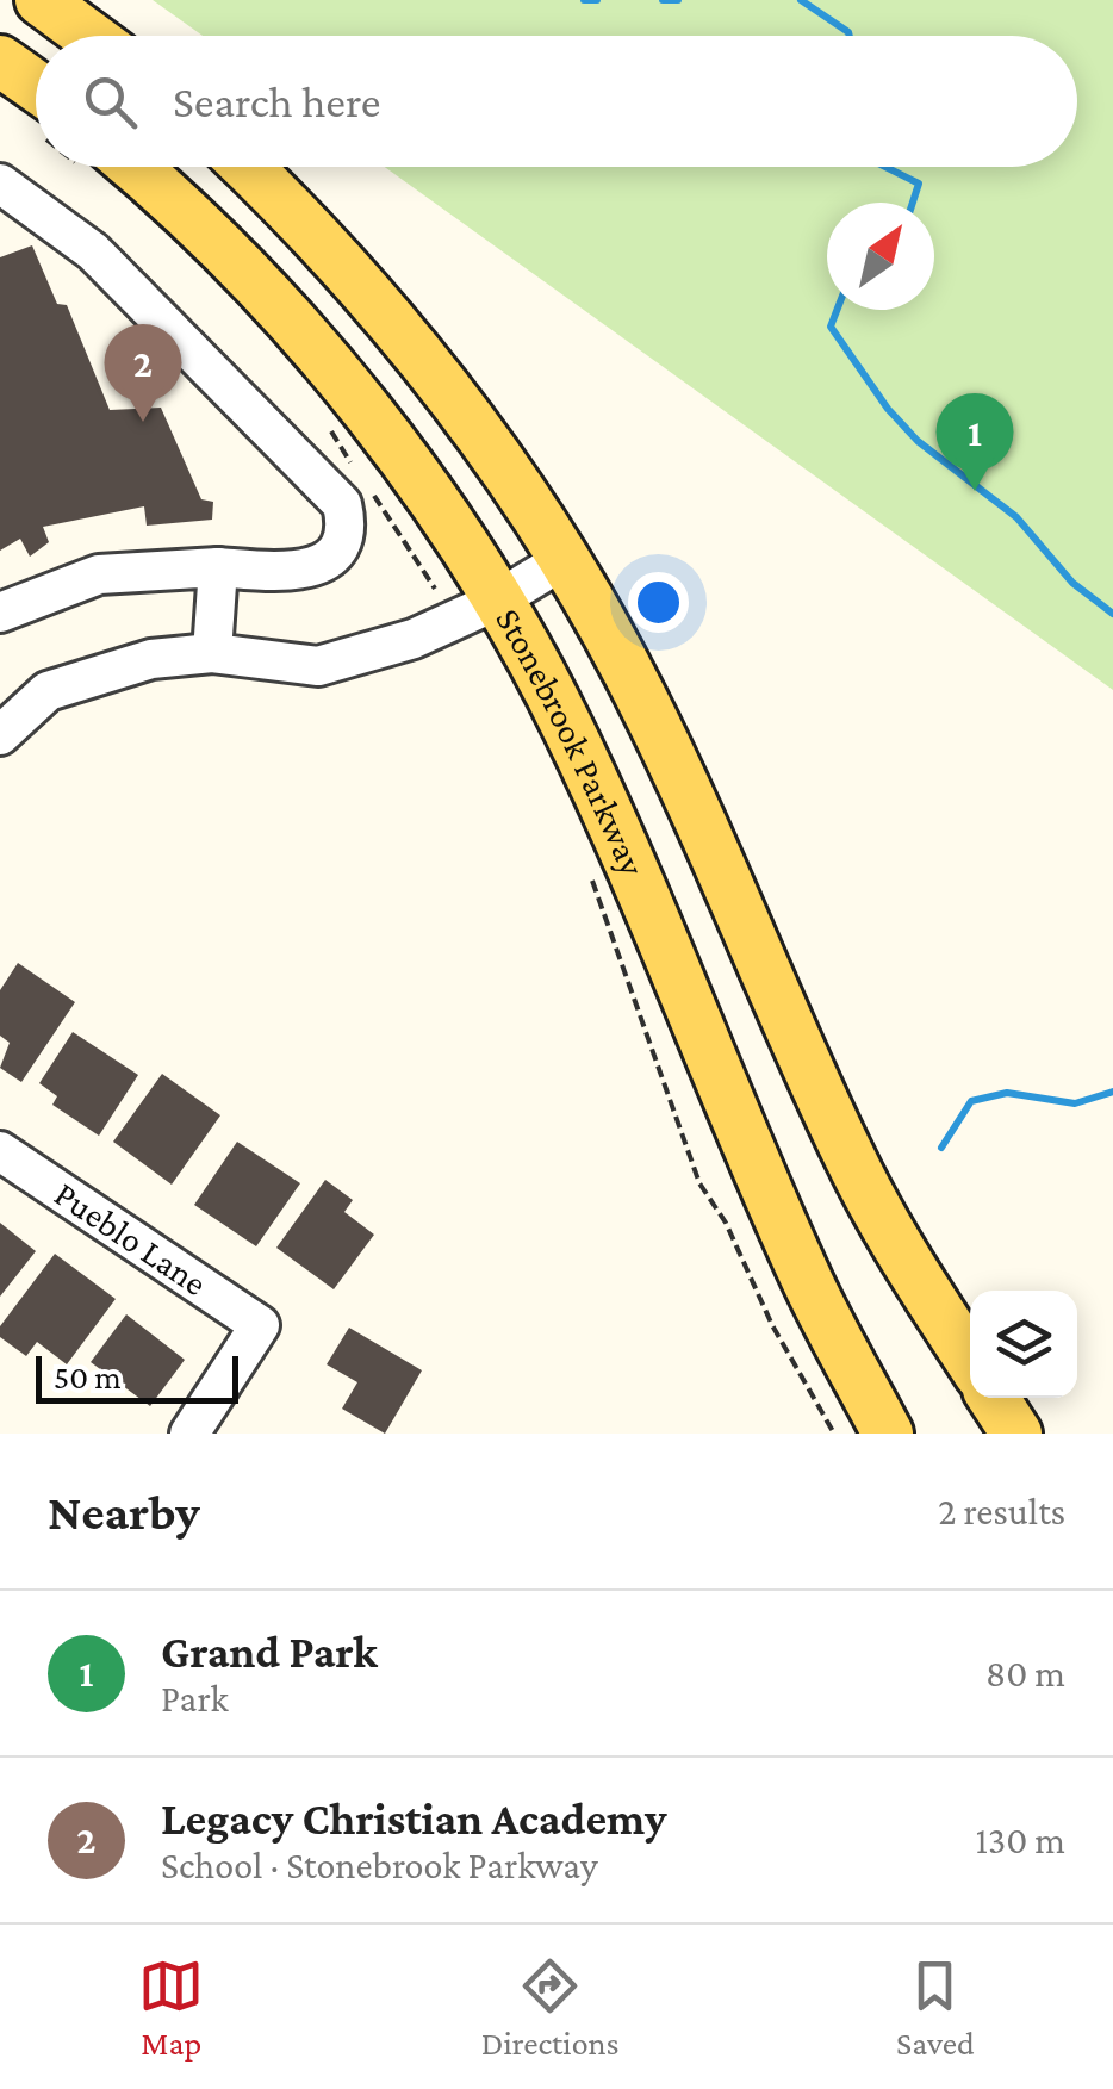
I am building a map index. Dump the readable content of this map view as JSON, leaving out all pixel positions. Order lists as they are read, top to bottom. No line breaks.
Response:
{"streets":{"main road":["Stonebrook Parkway"],"street":["Pueblo Lane"]},"scale_bar":"50 m","north":"top right","page":{"search":"Search here","pins":["2","1"],"scale":"50 m","heading":["Nearby","2 results"],"list":[{"mark":"1","name":"Grand Park","note":"Park","value":"80 m"},{"mark":"2","name":"Legacy Christian Academy","note":"School · Stonebrook Parkway","value":"130 m"}],"nav":["Map","Directions","Saved"]}}
